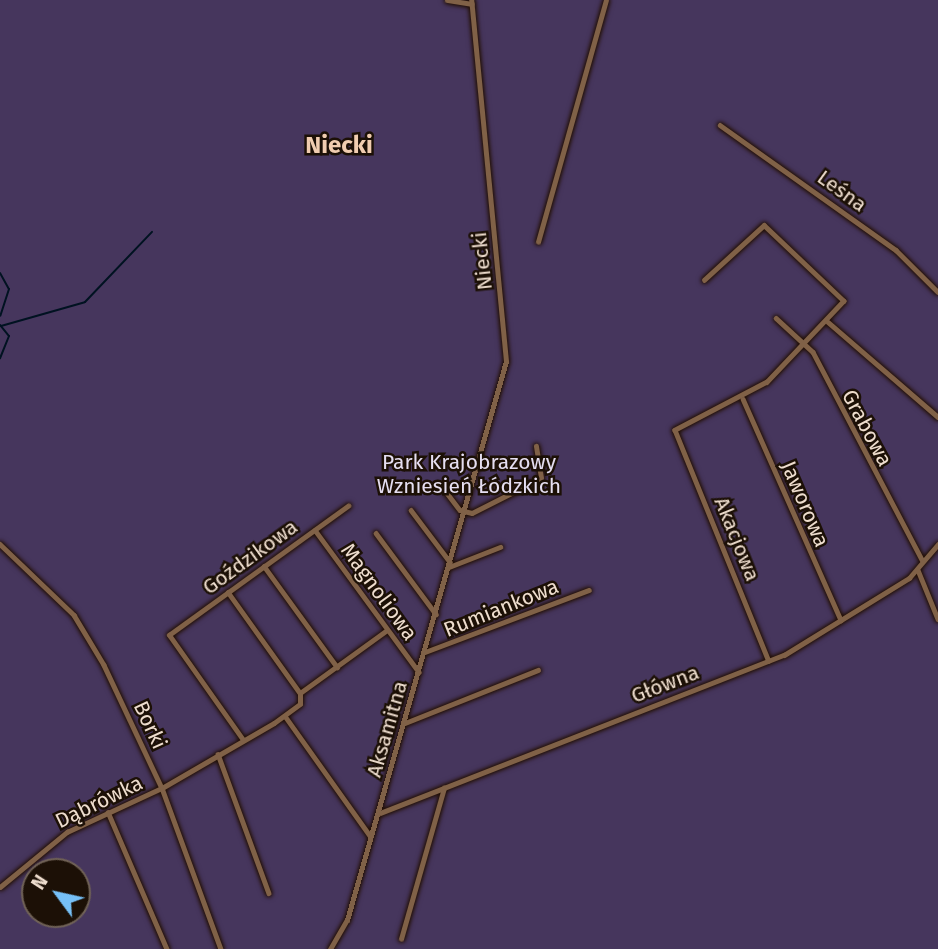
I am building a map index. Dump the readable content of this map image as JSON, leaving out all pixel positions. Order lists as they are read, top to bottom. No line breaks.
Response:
{"streets":{"street":["Leśna","Niecki","Grabowa","Jaworowa","Akacjowa","Goździkowa","Magnoliowa","Rumiankowa","Główna","Borki","Aksamitna","Dąbrówka"]},"crossings":[["Niecki","Aksamitna"],["Jaworowa","Akacjowa"],["Jaworowa","Główna"],["Akacjowa","Główna"],["Goździkowa","Magnoliowa"],["Goździkowa","Dąbrówka"],["Magnoliowa","Aksamitna"],["Rumiankowa","Aksamitna"],["Główna","Aksamitna"],["Borki","Dąbrówka"]],"districts":["Niecki"],"parks":["Park Krajobrazowy Wzniesień Łódzkich"],"north":"top left"}
